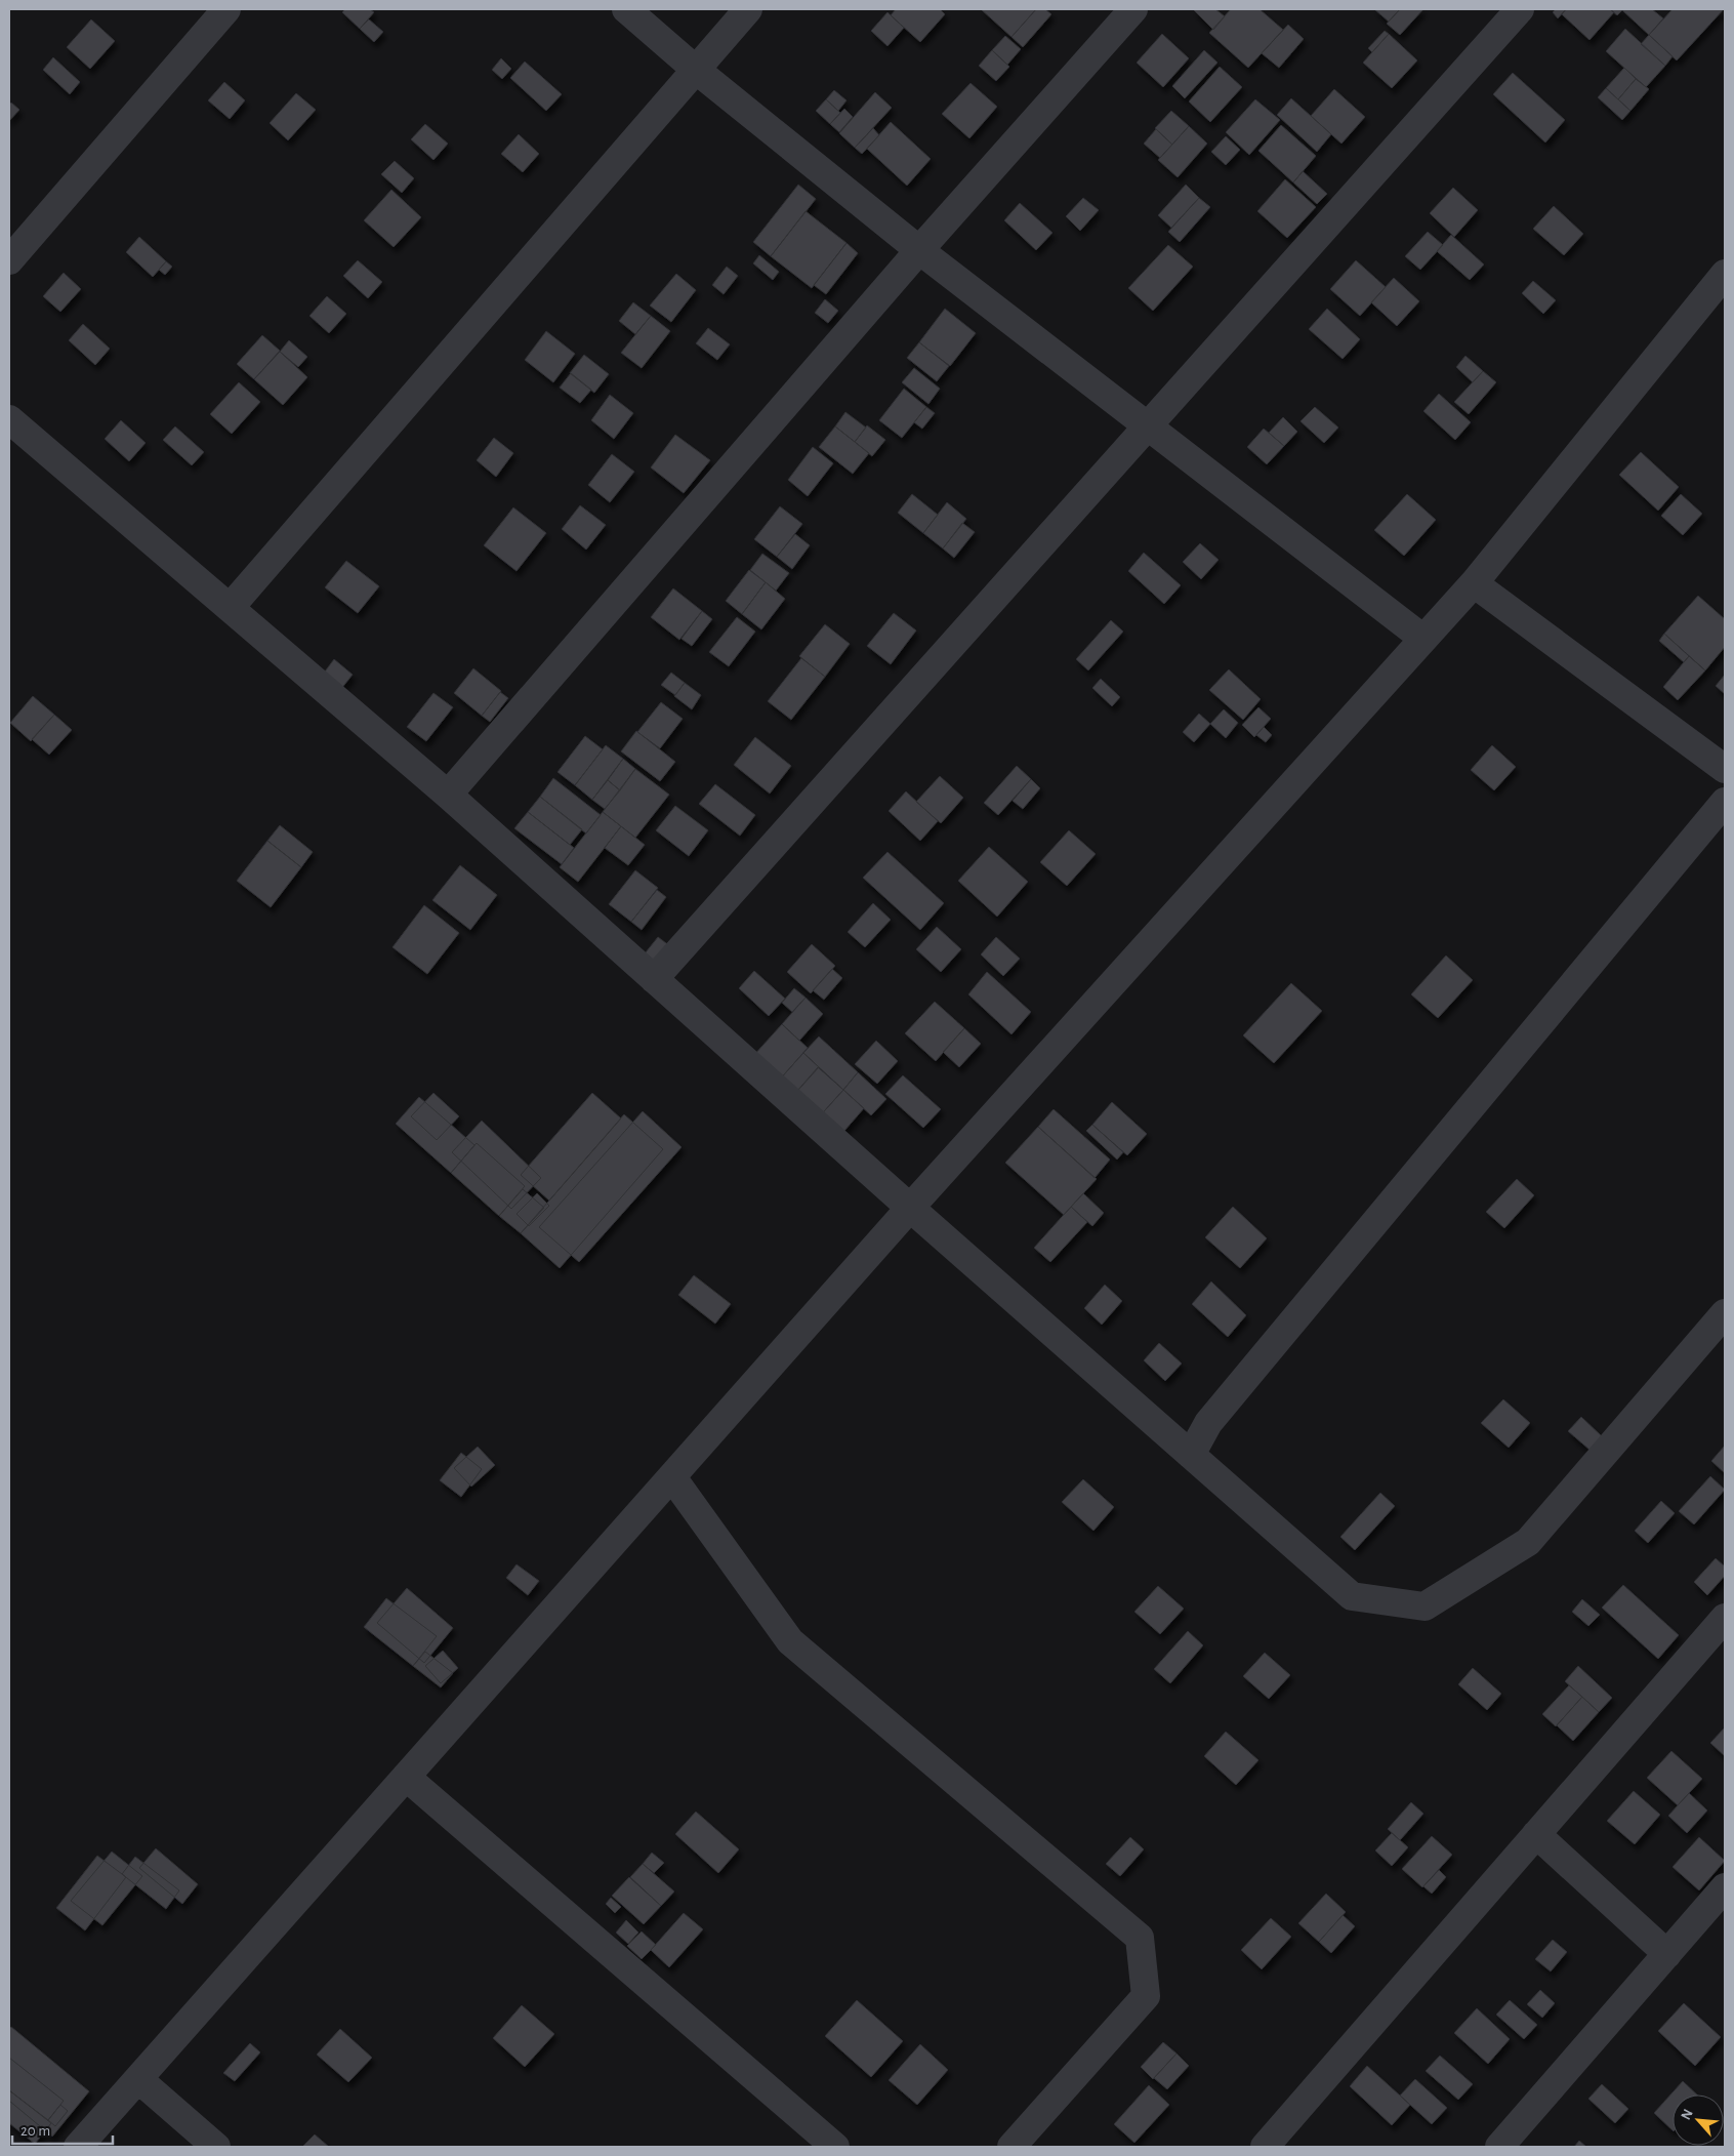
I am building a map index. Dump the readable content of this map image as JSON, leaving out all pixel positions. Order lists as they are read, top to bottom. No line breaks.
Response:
{"scale_bar":"20 m","north":"top left"}
